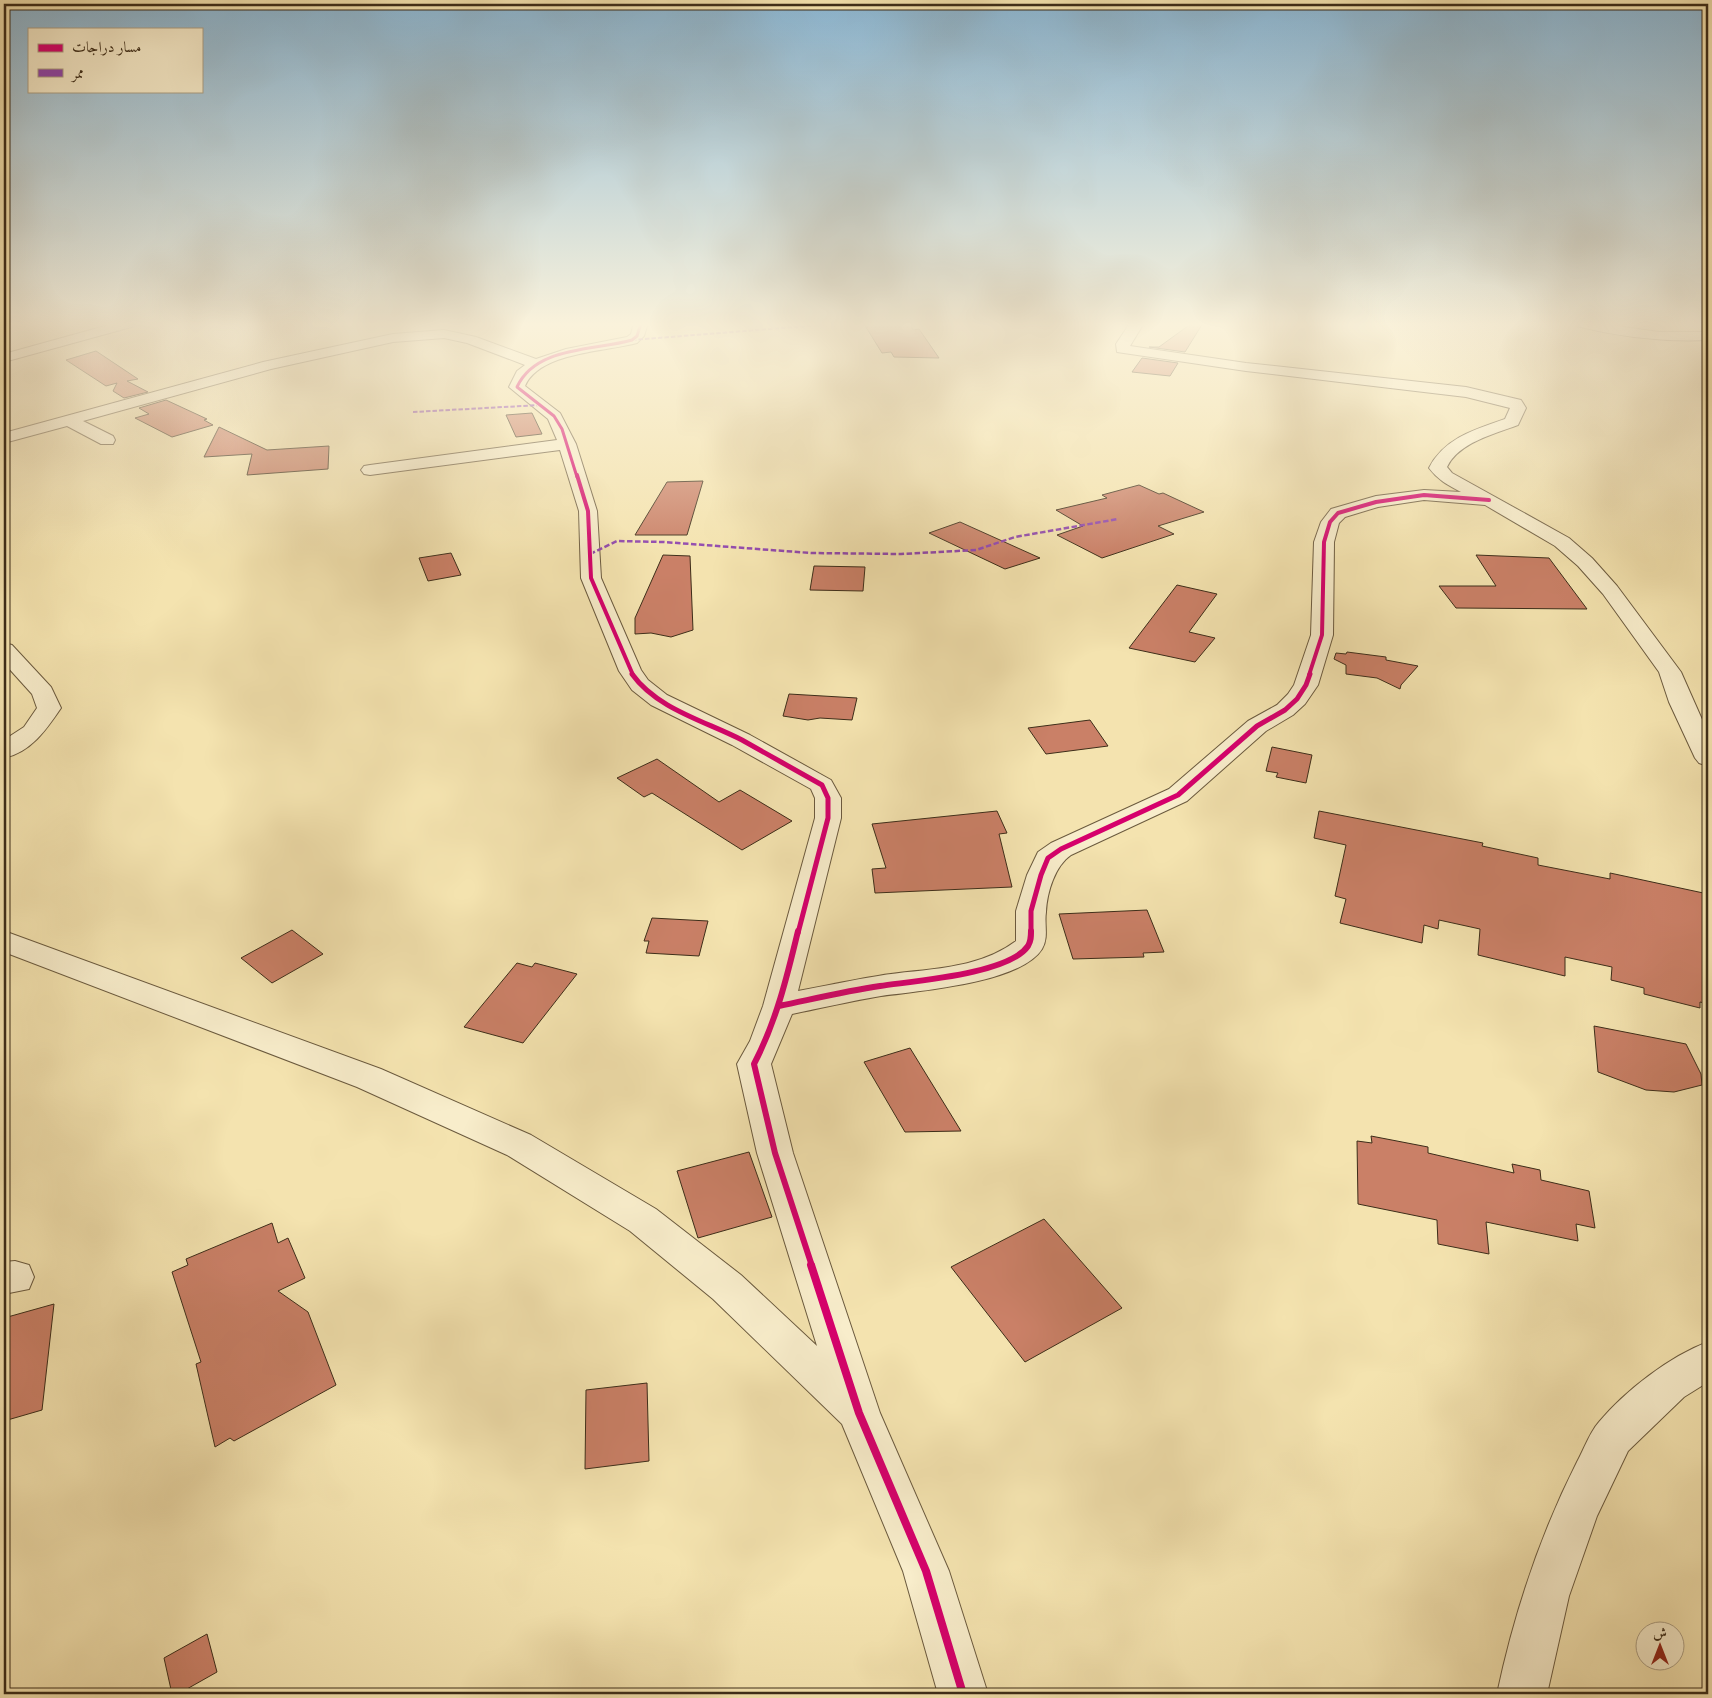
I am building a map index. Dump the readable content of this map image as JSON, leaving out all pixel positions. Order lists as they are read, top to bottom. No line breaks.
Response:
{"legend":["مسار دراجات","ممر"],"north":"top"}
